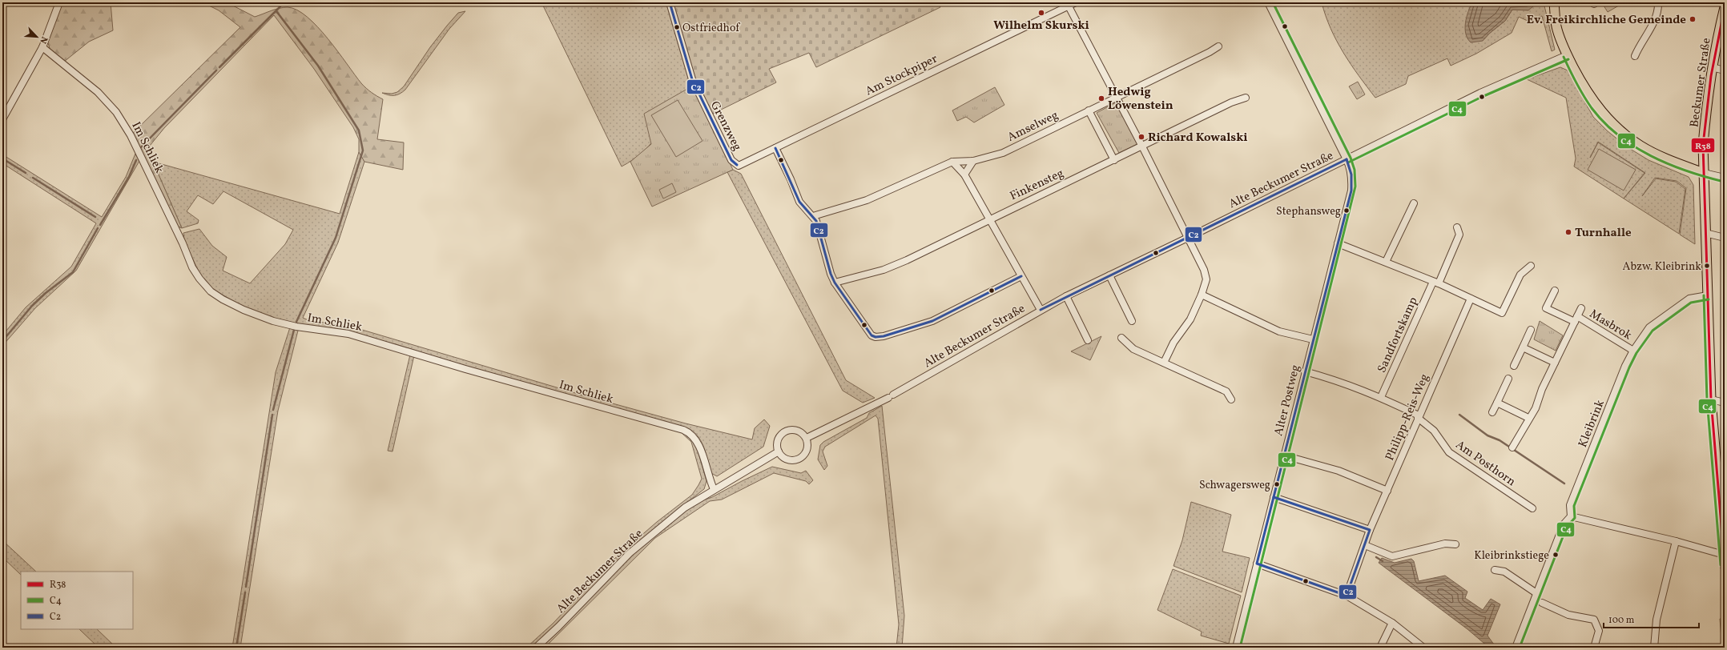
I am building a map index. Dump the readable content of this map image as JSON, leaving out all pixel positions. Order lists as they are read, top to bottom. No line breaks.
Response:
{"streets":{"main road":["Beckumer Straße"],"street":["Am Stockpiper","Grenzweg","Amselweg","Im Schliek","Alte Beckumer Straße","Finkensteg","Masbrok","Sandfortskamp","Alter Postweg","Philipp-Reis-Weg","Kleibrink","Am Posthorn"]},"crossings":[["Am Stockpiper","Grenzweg"],["Beckumer Straße","Kleibrink"],["Im Schliek","Alte Beckumer Straße"],["Alte Beckumer Straße","Alter Postweg"],["Masbrok","Kleibrink"],["Sandfortskamp","Am Posthorn"],["Alter Postweg","Am Posthorn"],["Philipp-Reis-Weg","Am Posthorn"]],"places":["Wilhelm Skurski","Ev. Freikirchliche Gemeinde","Ostfriedhof","Hedwig Löwenstein","Richard Kowalski","Stephansweg","Turnhalle","Abzw. Kleibrink","Schwagersweg","Kleibrinkstiege"],"lines":["transit line C4","transit line C2","transit line R38"],"legend":["R38","C4","C2"],"scale_bar":"100 m","north":"bottom right"}
